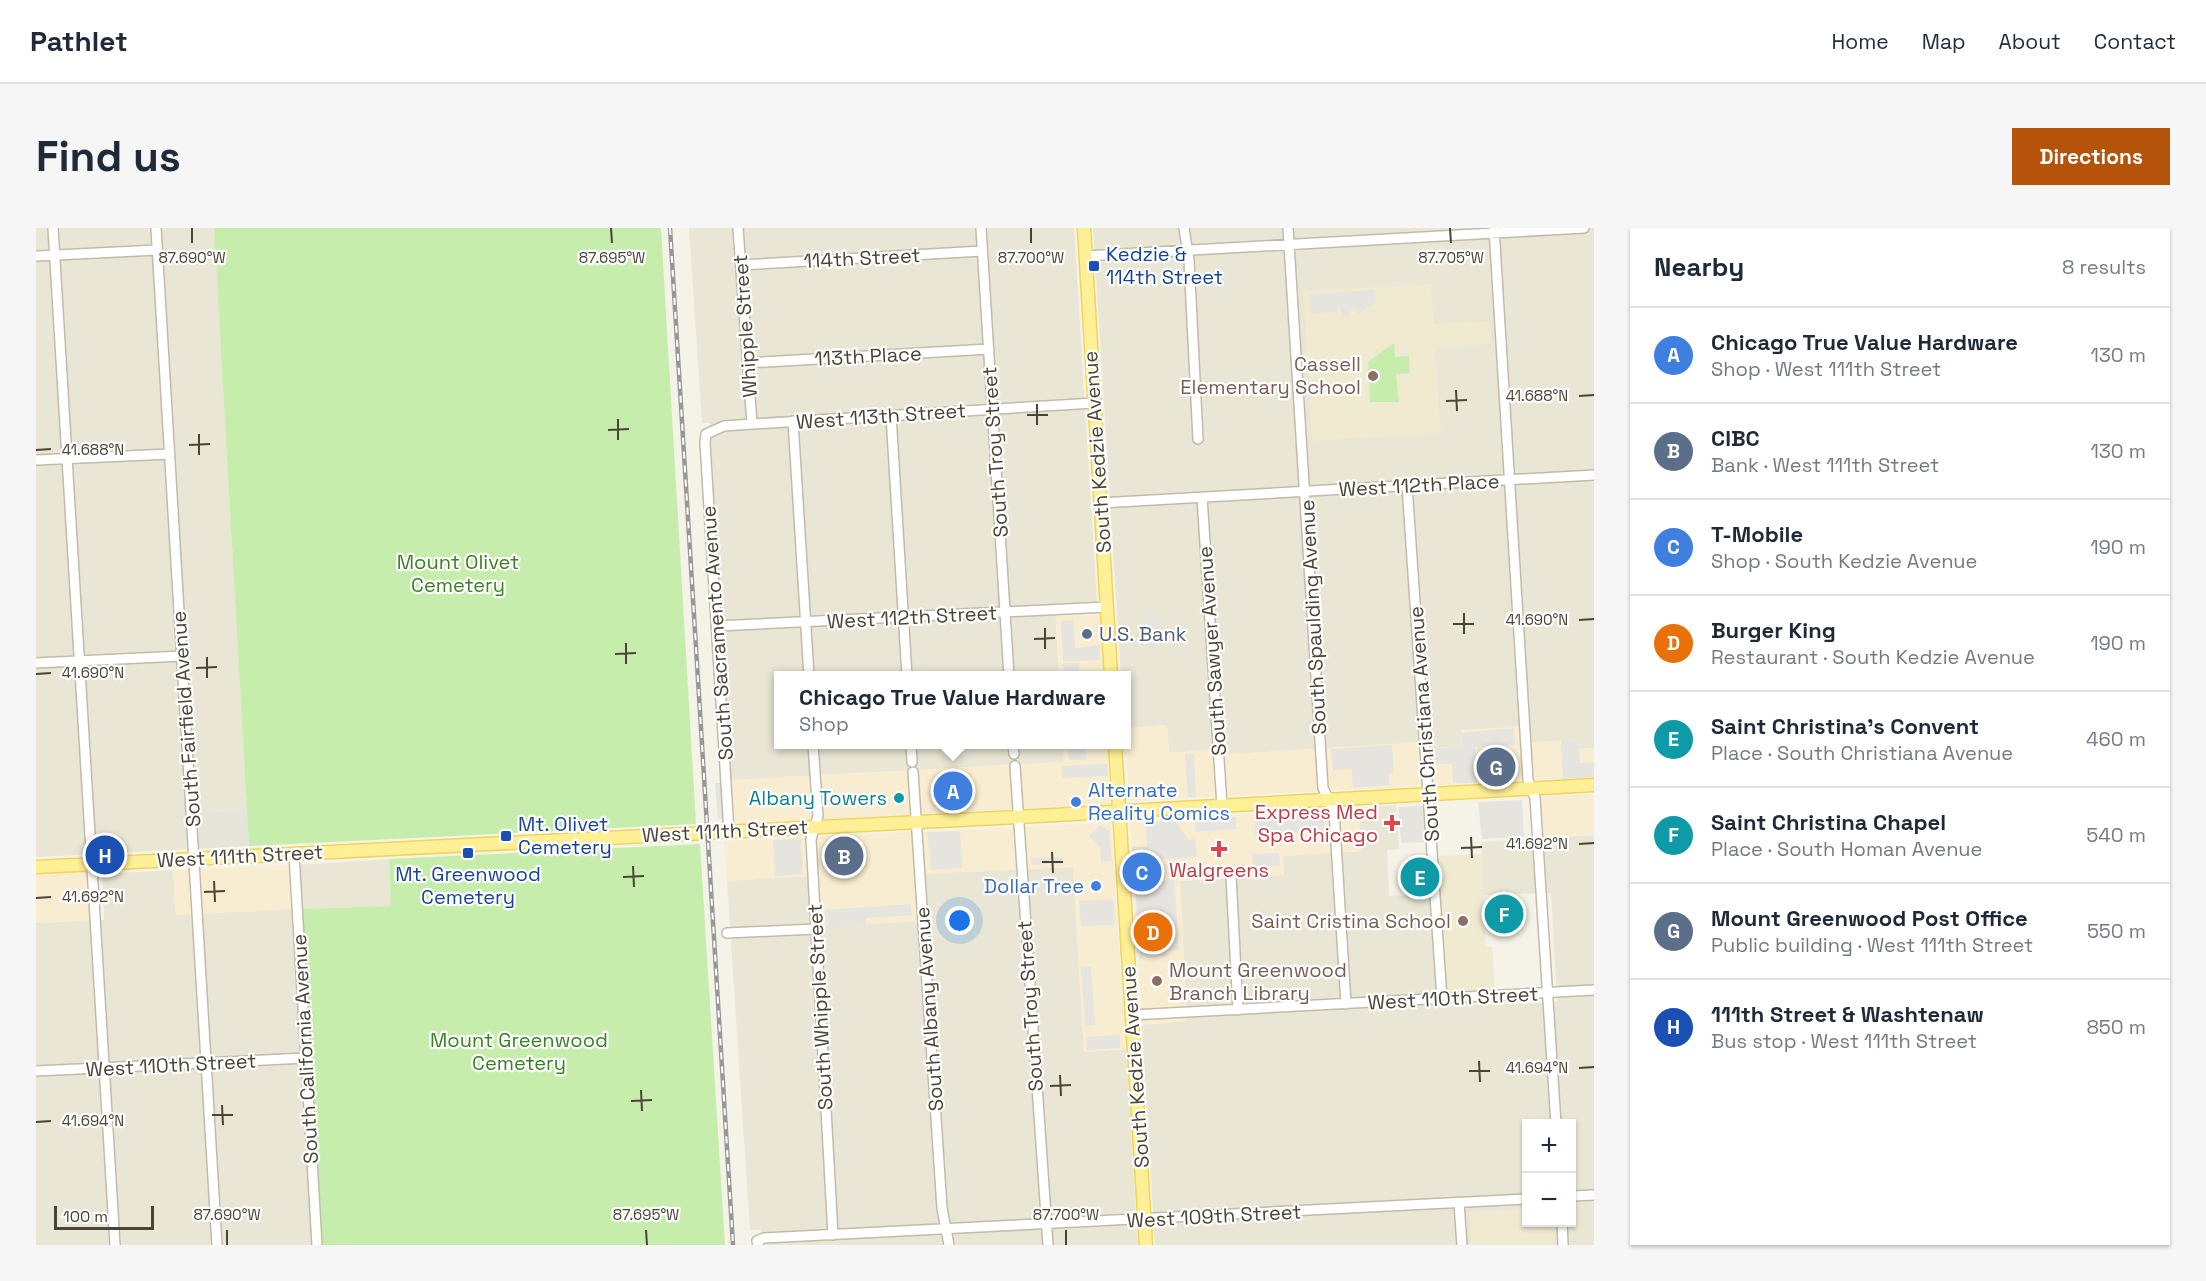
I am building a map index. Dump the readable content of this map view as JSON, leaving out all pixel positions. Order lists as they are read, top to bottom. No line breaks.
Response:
{"streets":{"main road":["South Kedzie Avenue","West 111th Street"],"street":["114th Street","Whipple Street","113th Place","West 113th Street","South Troy Street","West 112th Place","West 112th Street","South Spaulding Avenue","South Sacramento Avenue","South Sawyer Avenue","South Fairfield Avenue","South Christiana Avenue","West 110th Street","South Whipple Street","South Albany Avenue","South California Avenue","West 109th Street"]},"crossings":[["114th Street","Whipple Street"],["114th Street","South Troy Street"],["Whipple Street","113th Place"],["Whipple Street","West 113th Street"],["113th Place","South Troy Street"],["West 113th Street","South Troy Street"],["West 113th Street","South Kedzie Avenue"],["West 113th Street","South Sacramento Avenue"],["South Troy Street","West 112th Street"],["South Troy Street","West 111th Street"],["South Troy Street","West 109th Street"],["South Kedzie Avenue","West 112th Place"],["South Kedzie Avenue","West 112th Street"],["South Kedzie Avenue","West 111th Street"],["South Kedzie Avenue","West 110th Street"],["South Kedzie Avenue","West 109th Street"],["West 112th Place","South Spaulding Avenue"],["West 112th Place","South Sawyer Avenue"],["West 112th Place","South Christiana Avenue"],["West 112th Street","South Sacramento Avenue"],["South Spaulding Avenue","West 111th Street"],["South Spaulding Avenue","West 110th Street"],["South Sacramento Avenue","West 111th Street"],["South Sawyer Avenue","West 111th Street"],["South Fairfield Avenue","West 111th Street"],["South Fairfield Avenue","West 110th Street"],["South Christiana Avenue","West 111th Street"],["South Christiana Avenue","West 110th Street"],["West 111th Street","South Whipple Street"],["West 111th Street","South Albany Avenue"],["West 111th Street","South California Avenue"],["West 110th Street","South California Avenue"],["South Whipple Street","West 109th Street"],["South Albany Avenue","West 109th Street"]],"parks":["Mount Olivet Cemetery","Mount Greenwood Cemetery"],"places":{"transit":["Kedzie & 114th Street","Mt. Olivet Cemetery","Mt. Greenwood Cemetery"],"other":["Cassell Elementary School","U.S. Bank","Albany Towers","Alternate Reality Comics","Dollar Tree","Saint Cristina School","Mount Greenwood Branch Library"],"health":["Express Med Spa Chicago","Walgreens"]},"scale_bar":"100 m","page":{"header":"Pathlet","nav":["Home","Map","About","Contact"],"buttons":"Directions","title":"Find us","heading":["Nearby","8 results"],"list":[{"mark":"A","name":"Chicago True Value Hardware","note":"Shop · West 111th Street","value":"130 m"},{"mark":"B","name":"CIBC","note":"Bank · West 111th Street","value":"130 m"},{"mark":"C","name":"T-Mobile","note":"Shop · South Kedzie Avenue","value":"190 m"},{"mark":"D","name":"Burger King","note":"Restaurant · South Kedzie Avenue","value":"190 m"},{"mark":"E","name":"Saint Christina's Convent","note":"Place · South Christiana Avenue","value":"460 m"},{"mark":"F","name":"Saint Christina Chapel","note":"Place · South Homan Avenue","value":"540 m"},{"mark":"G","name":"Mount Greenwood Post Office","note":"Public building · West 111th Street","value":"550 m"},{"mark":"H","name":"111th Street & Washtenaw","note":"Bus stop · West 111th Street","value":"850 m"}],"popup":["Chicago True Value Hardware","Shop"],"pins":["G","A","H","B","C","E","F","D"],"map_buttons":["+","−"],"scale":"100 m"},"coordinates":["87.690°W","87.695°W","87.700°W","87.705°W","41.688°N","41.690°N","41.692°N","41.694°N"]}
